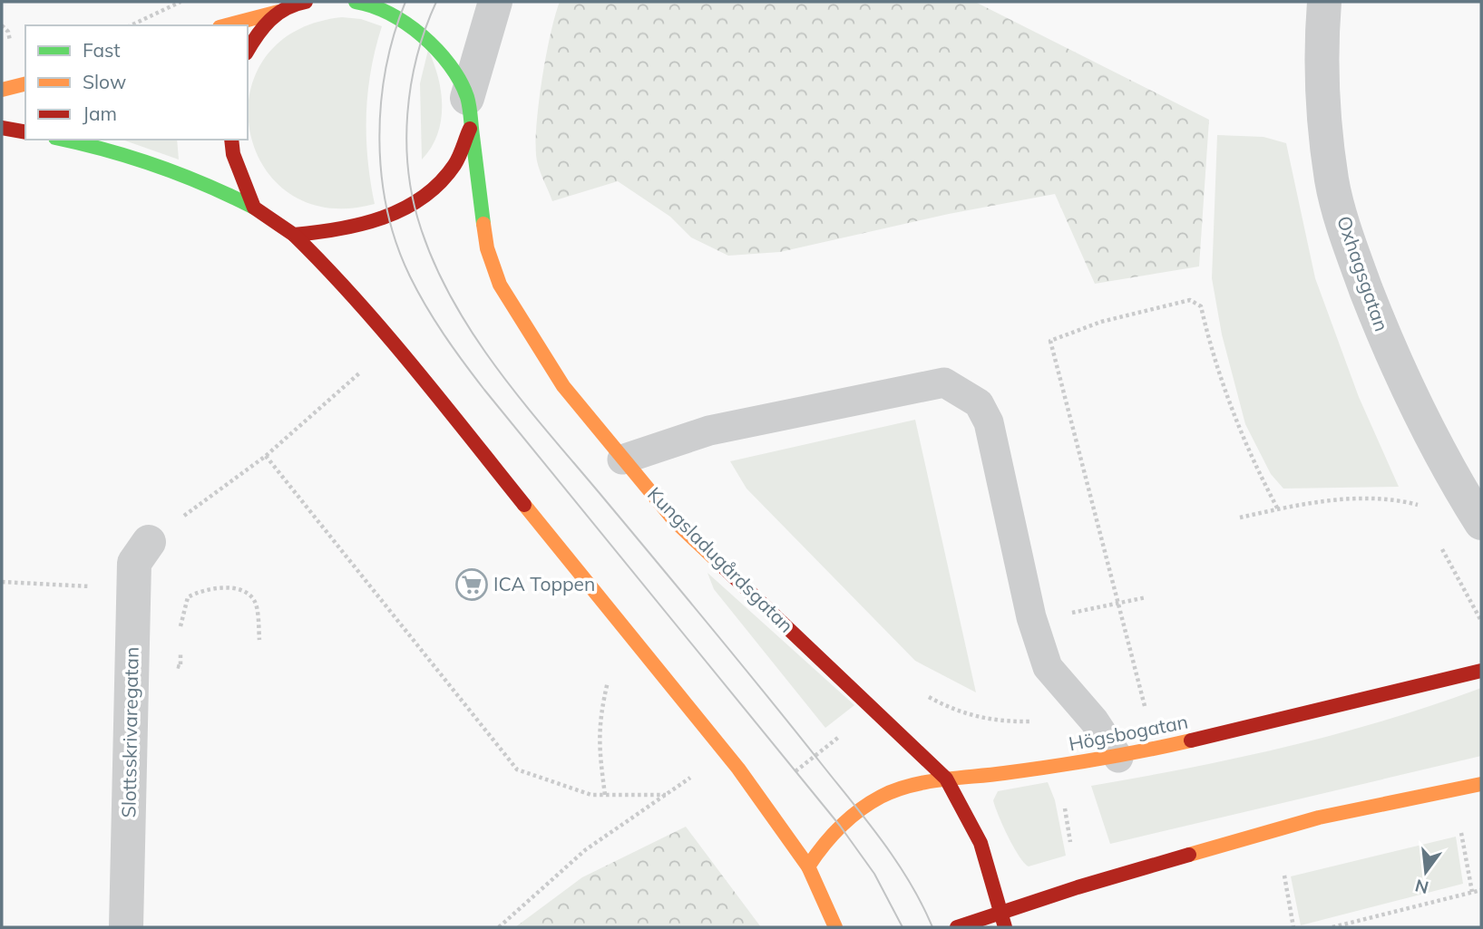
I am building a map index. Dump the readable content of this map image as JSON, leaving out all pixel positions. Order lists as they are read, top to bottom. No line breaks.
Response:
{"streets":{"street":["Oxhagsgatan","Kungsladugårdsgatan","Slottsskrivaregatan","Högsbogatan"]},"crossings":[["Kungsladugårdsgatan","Högsbogatan"]],"places":{"supermarket":["ICA Toppen"]},"legend":["Fast","Slow","Jam"],"north":"bottom"}
